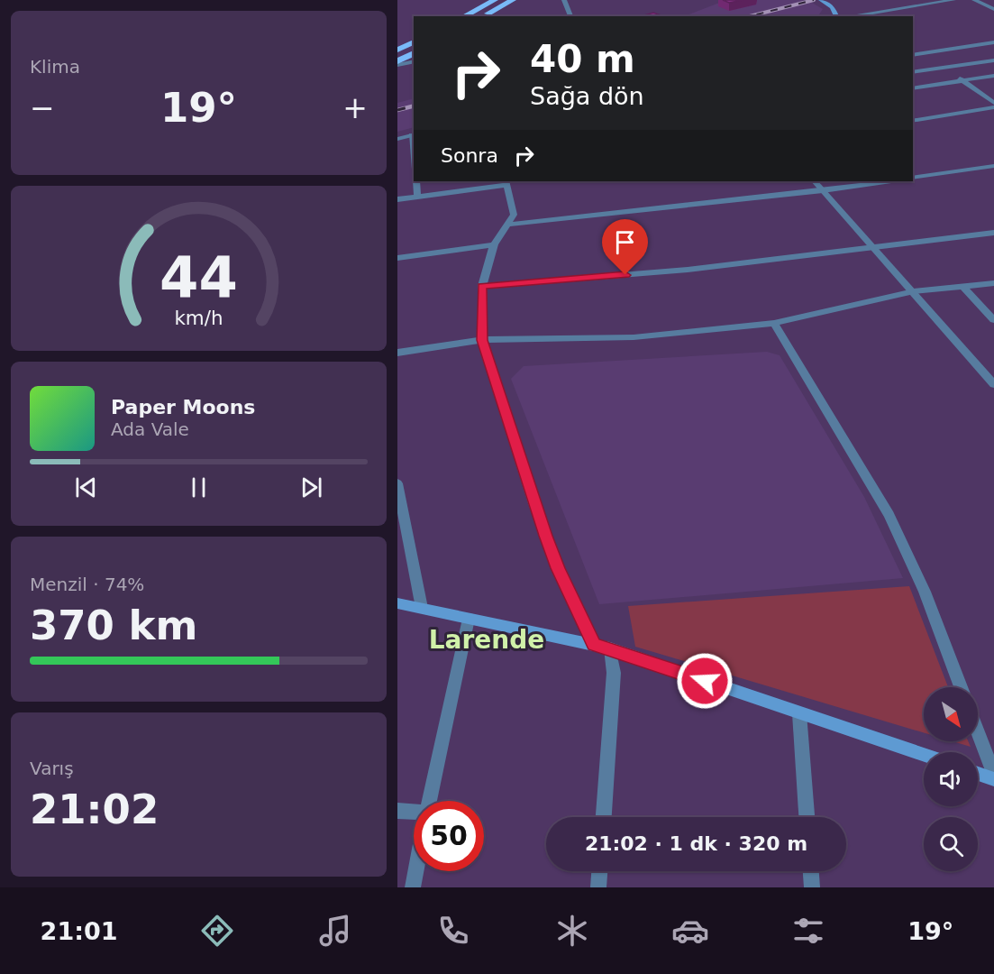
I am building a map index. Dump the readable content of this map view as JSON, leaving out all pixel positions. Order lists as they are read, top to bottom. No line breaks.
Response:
{"districts":["Larende"],"north":"bottom right","page":{"tile":["Klima",["Menzil · 74%","370 km"],["Varış","21:02"]],"turn":["40 m","Sağa dön"],"heat":["−","19°","+"],"then":"Sonra","song":["Paper Moons","Ada Vale"],"limit":"50","trip":"21:02 · 1 dk · 320 m","tabs":["21:01","19°"],"gauge":["44","km/h"]}}
